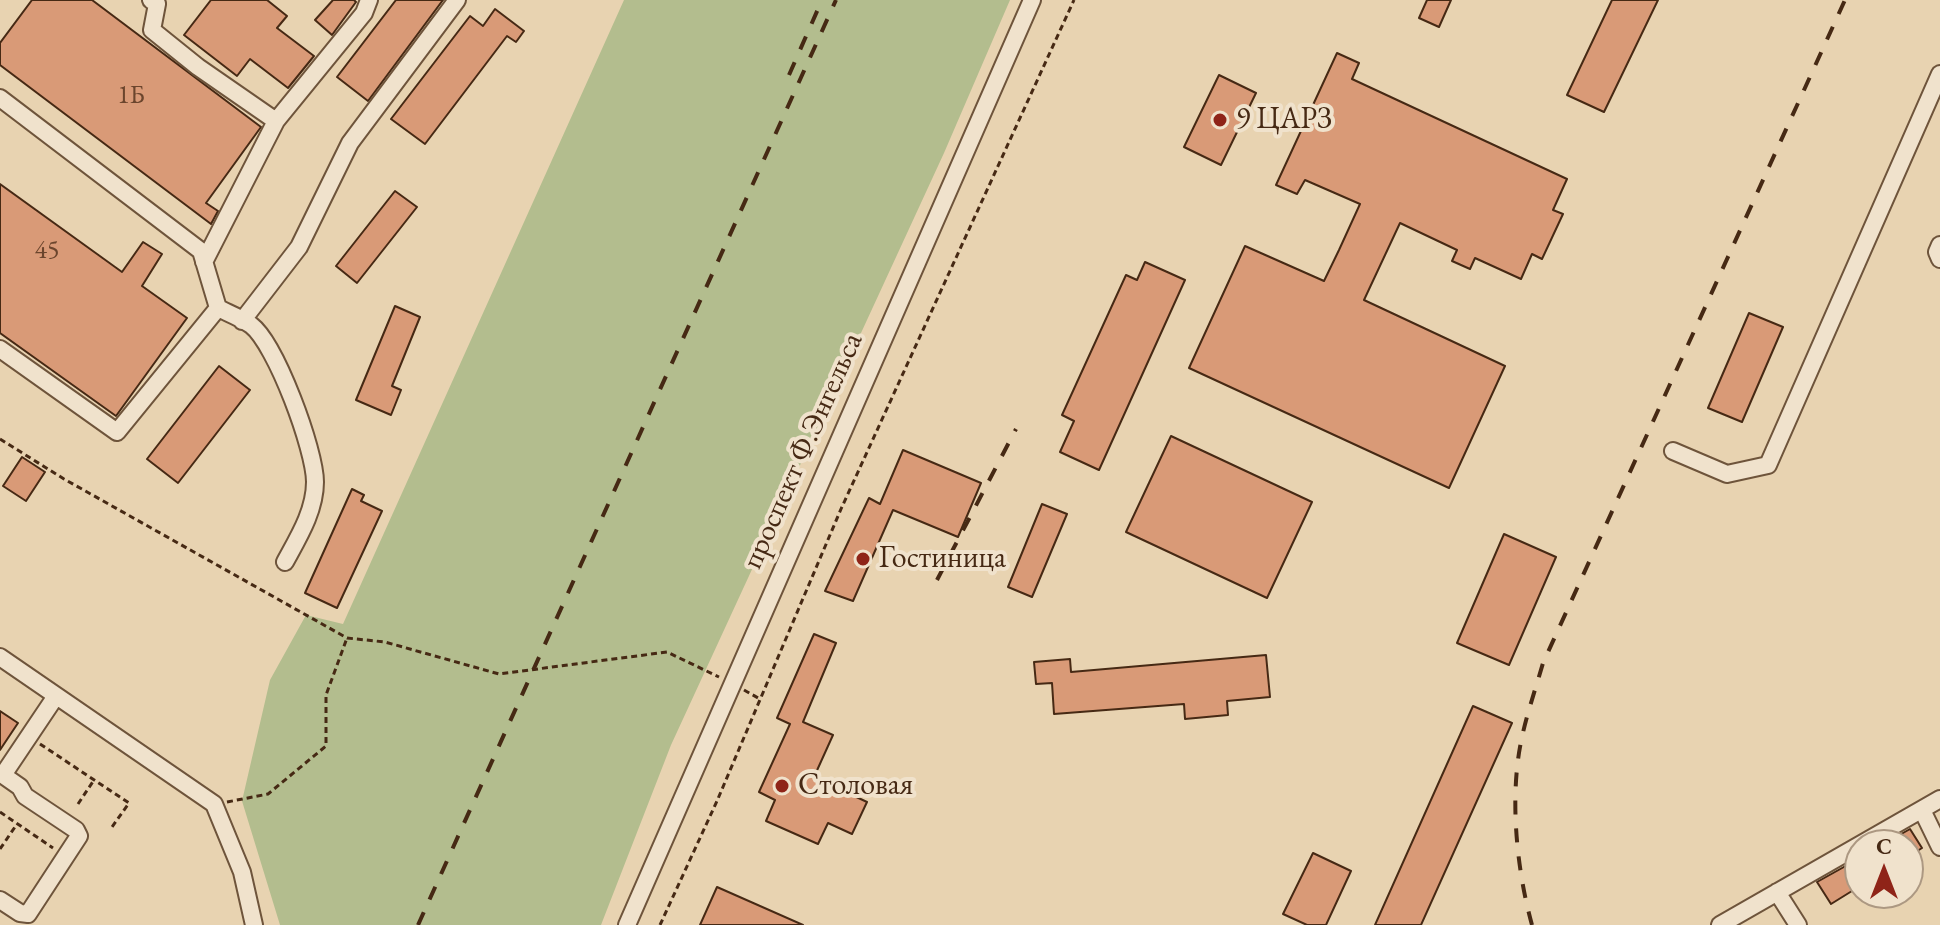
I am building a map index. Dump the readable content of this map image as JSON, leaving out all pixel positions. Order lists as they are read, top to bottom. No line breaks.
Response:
{"streets":{"street":["проспект Ф.Энгельса"]},"places":["9 ЦАРЗ","Гостиница","Столовая"],"house_numbers":["1Б","45"],"north":"top"}
